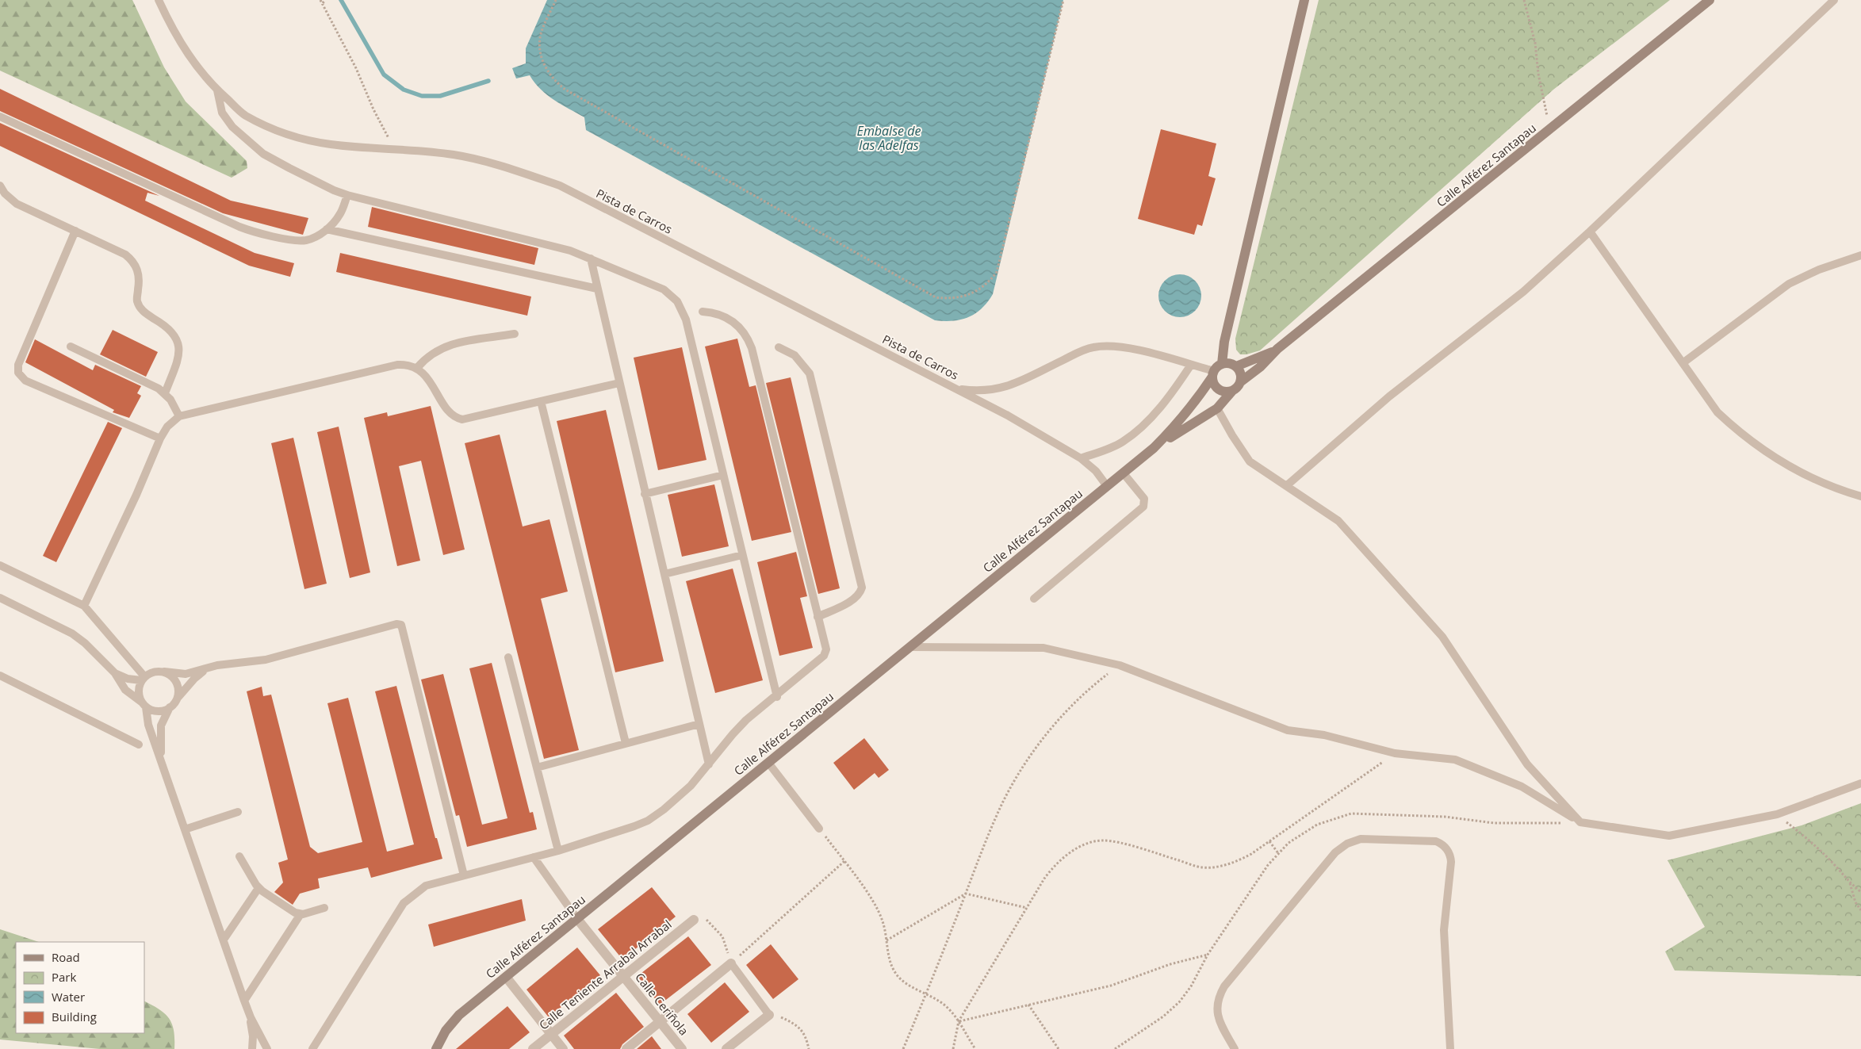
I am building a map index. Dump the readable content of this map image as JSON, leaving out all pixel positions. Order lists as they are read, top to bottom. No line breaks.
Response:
{"streets":{"main road":["Calle Alférez Santapau"],"street":["Calle Teniente Arrabal Arrabal","Calle Ceriñola"],"lane":["Pista de Carros"]},"crossings":[["Calle Alférez Santapau","Pista de Carros"],["Calle Alférez Santapau","Calle Ceriñola"],["Calle Teniente Arrabal Arrabal","Calle Ceriñola"]],"water":["Embalse de las Adelfas"],"legend":["Road","Park","Water","Building"]}
